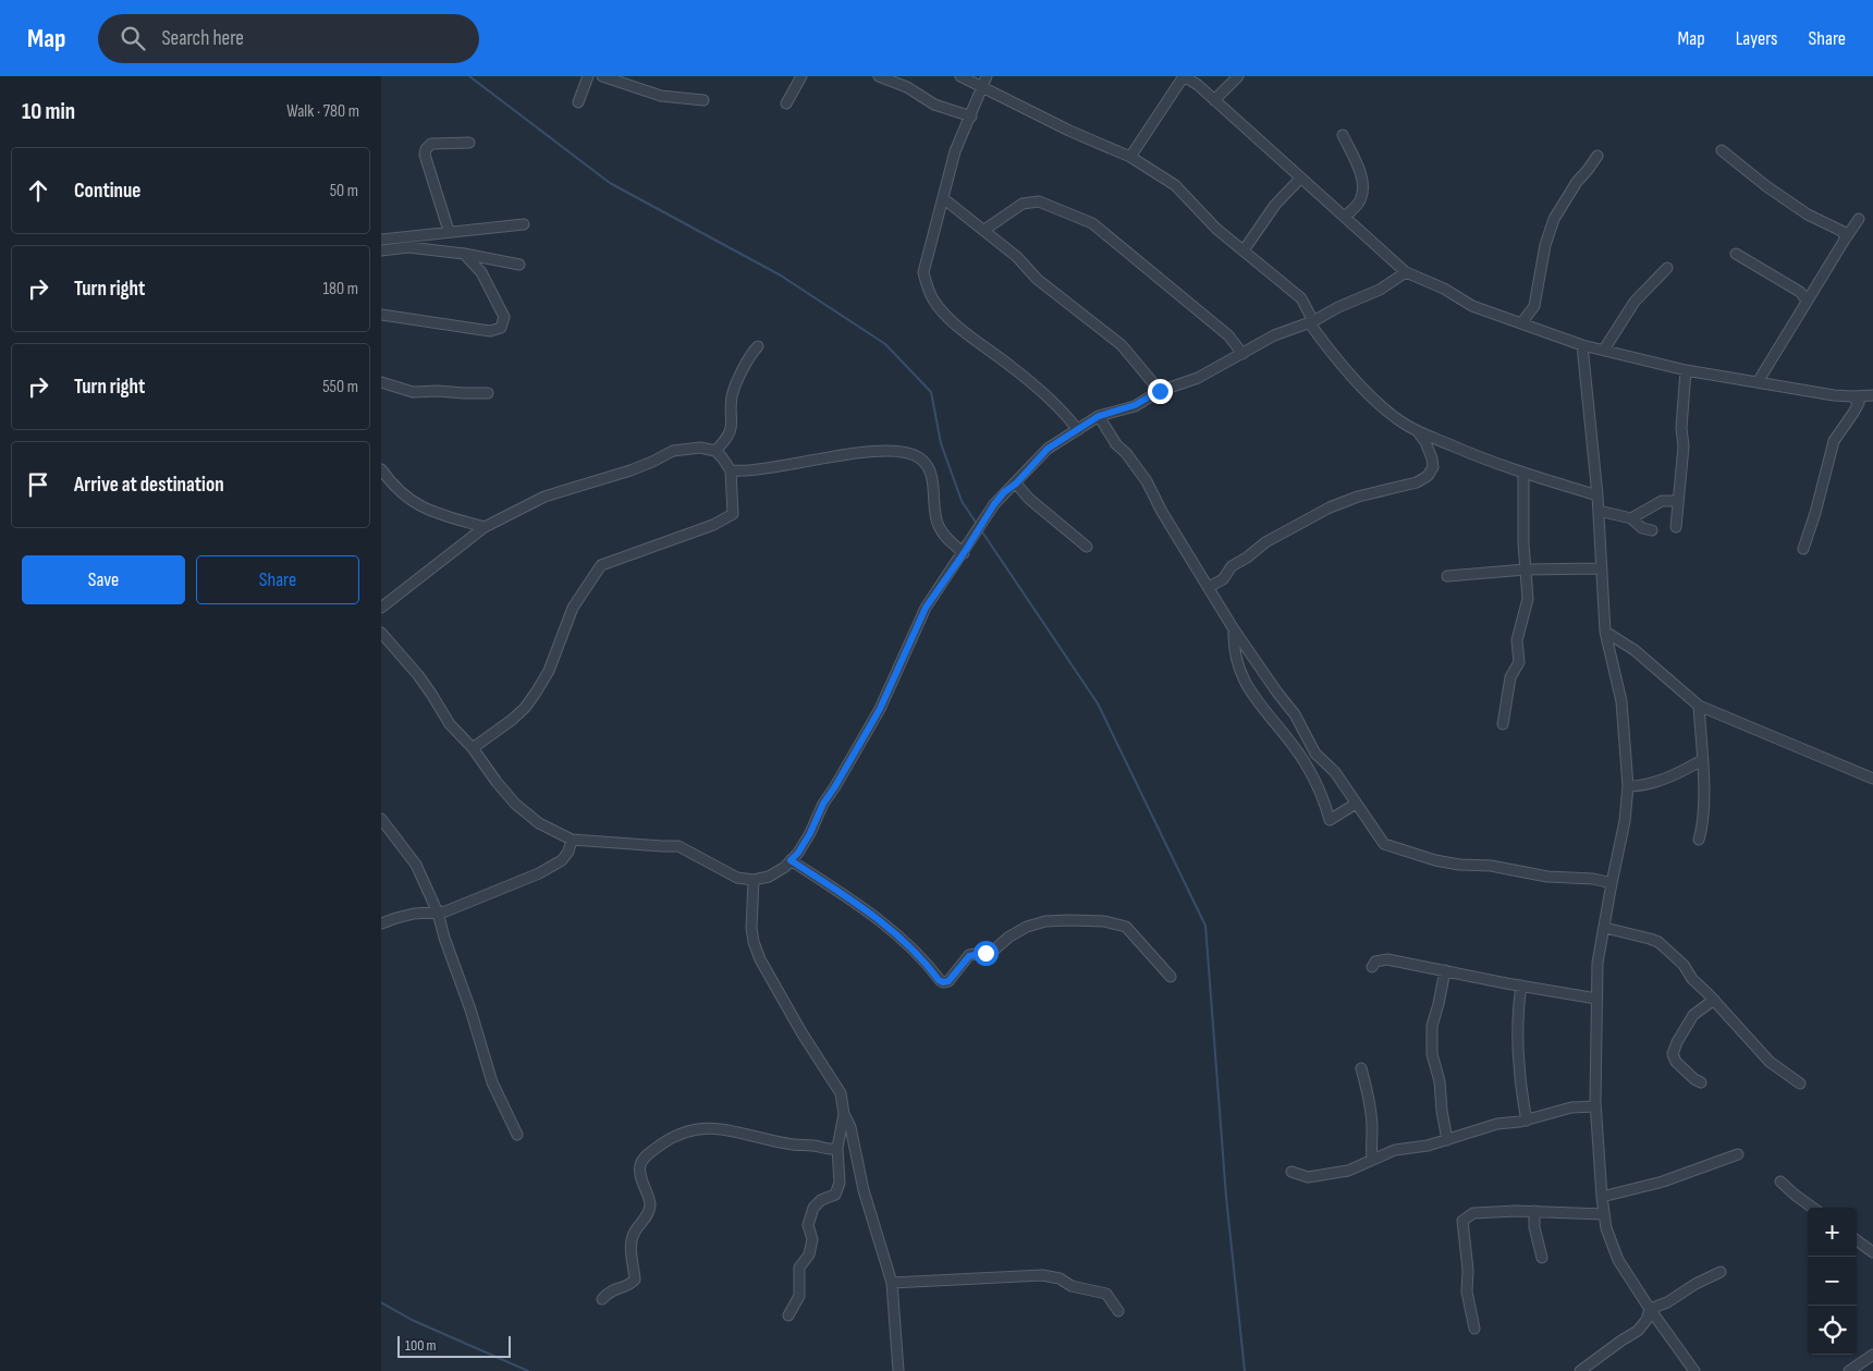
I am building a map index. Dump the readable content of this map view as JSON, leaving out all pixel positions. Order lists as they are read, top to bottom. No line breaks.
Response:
{"scale_bar":"100 m","page":{"header":"Map","search":"Search here","nav":["Map","Layers","Share"],"heading":["10 min","Walk · 780 m"],"list":[["Continue","50 m"],["Turn right","180 m"],["Turn right","550 m"],"Arrive at destination"],"buttons":["Save","Share"],"map_buttons":["+","−"],"scale":"100 m"}}
